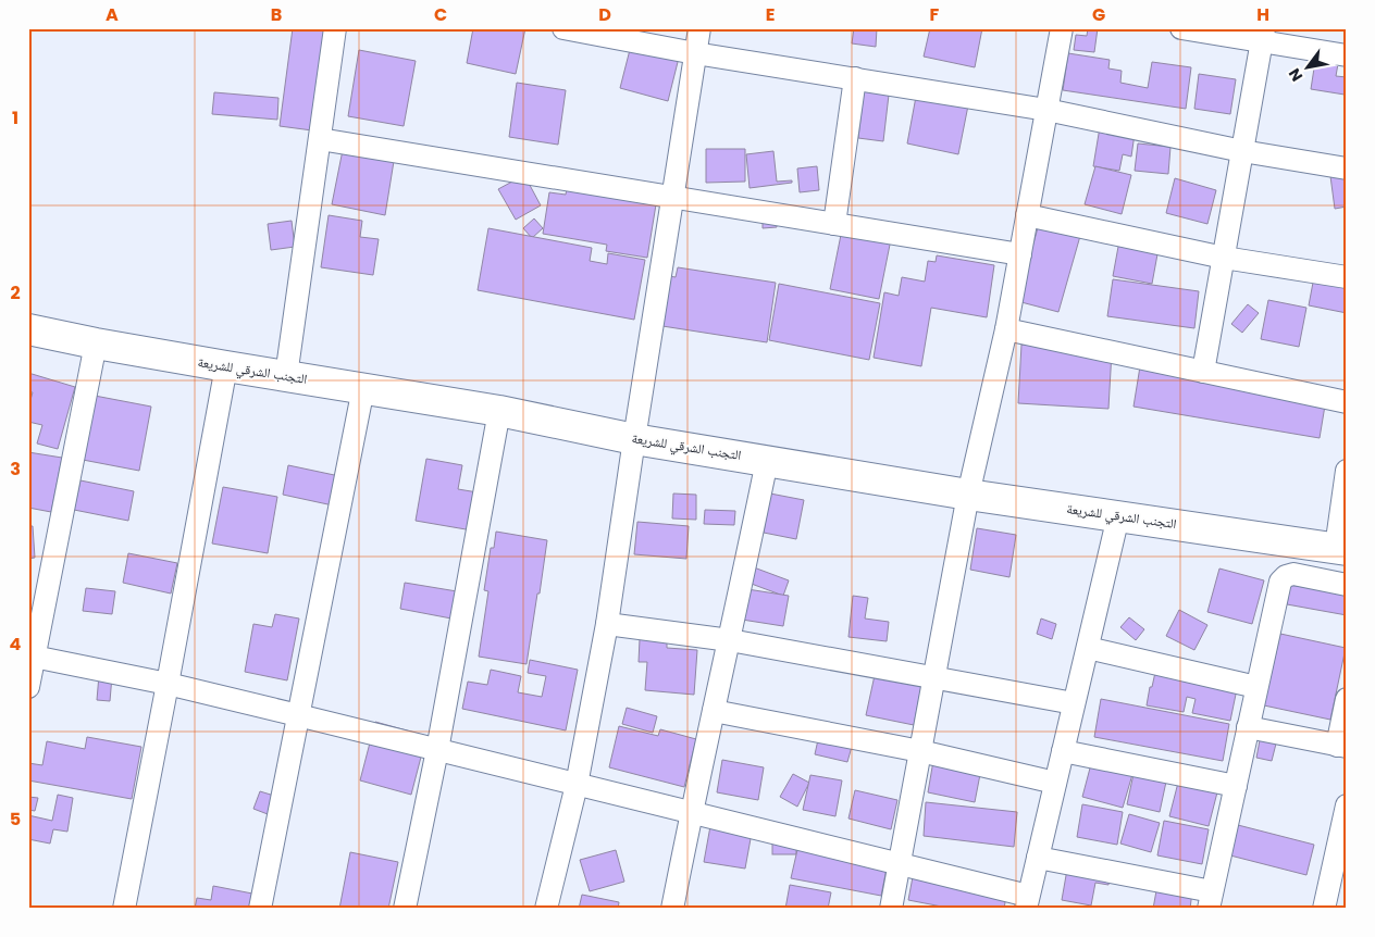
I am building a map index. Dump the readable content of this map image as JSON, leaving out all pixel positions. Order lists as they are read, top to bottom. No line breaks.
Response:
{"streets":{"main road":["التجنب الشرقي للشريعة"]},"north":"bottom left","grid":{"columns":["A","B","C","D","E","F","G","H"],"rows":["1","2","3","4","5"]}}
